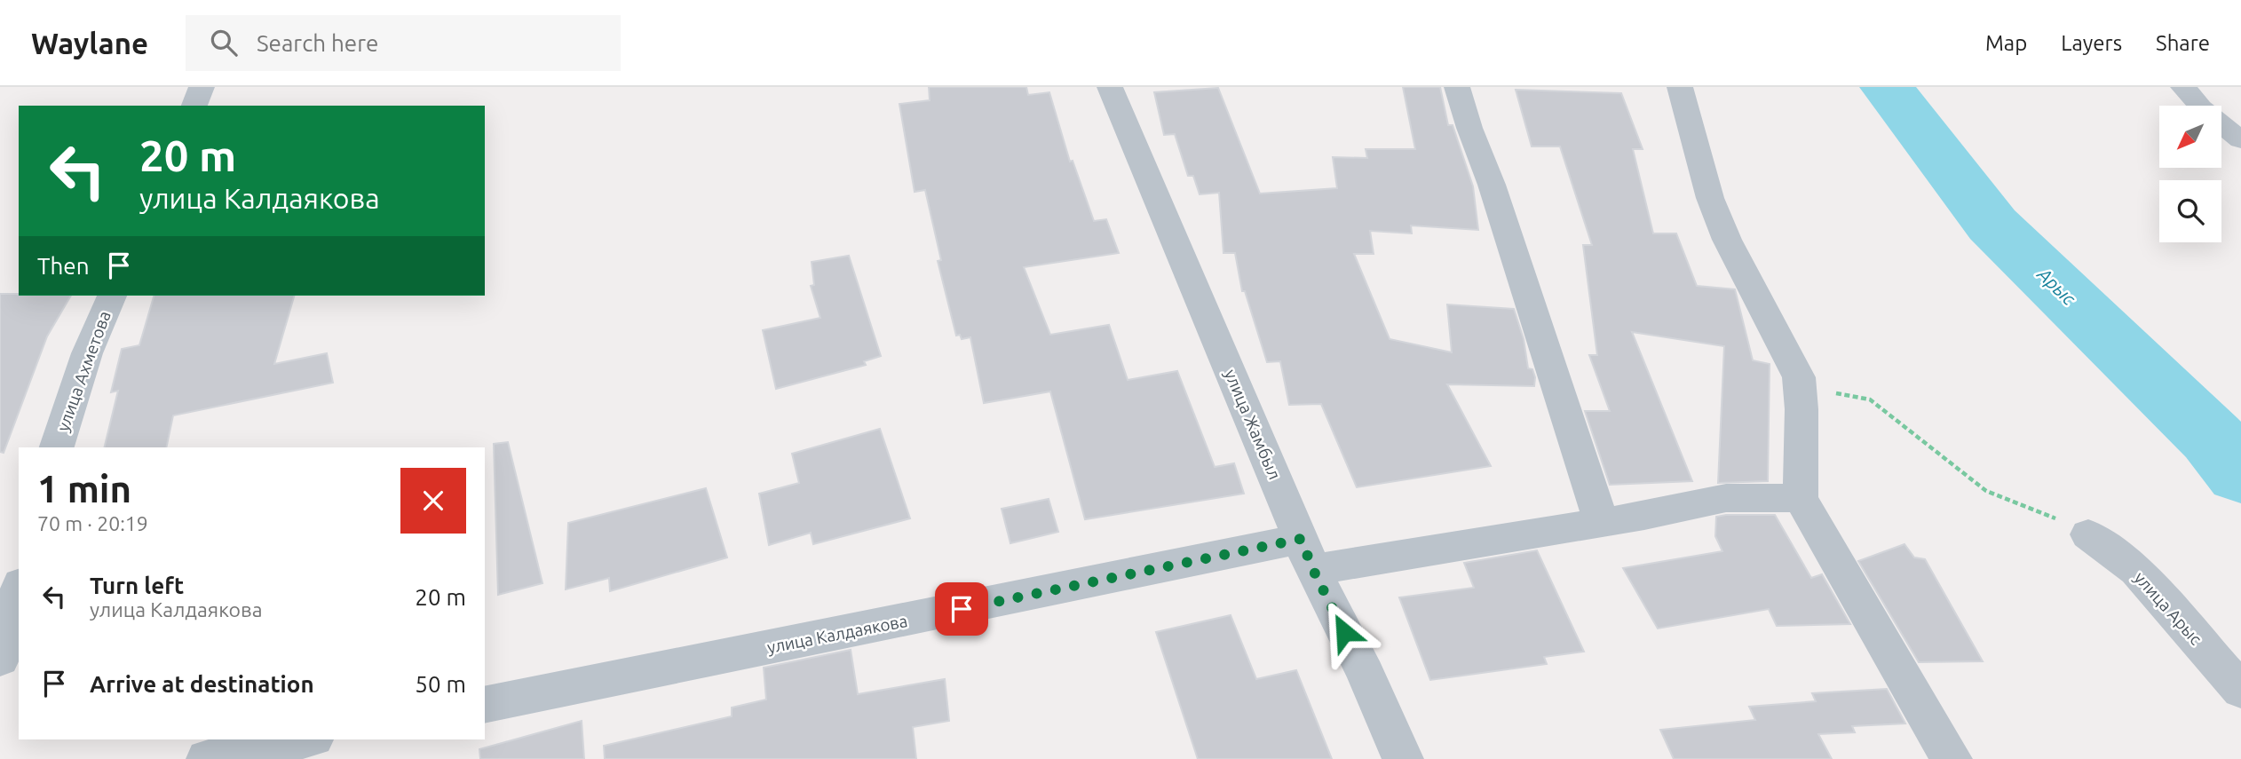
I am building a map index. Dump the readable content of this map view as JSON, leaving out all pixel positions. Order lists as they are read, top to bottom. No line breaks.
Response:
{"streets":{"street":["улица Ахметова","улица Жамбыл","улица Арыс","улица Калдаякова"]},"crossings":[["улица Жамбыл","улица Калдаякова"]],"water":["Арыс"],"north":"bottom left","page":{"header":"Waylane","search":"Search here","nav":["Map","Layers","Share"],"turn":["20 m","улица Калдаякова"],"then":"Then","heading":["1 min","70 m · 20:19"],"list":[{"name":"Turn left","note":"улица Калдаякова","value":"20 m"},{"name":"Arrive at destination","value":"50 m"}]}}
